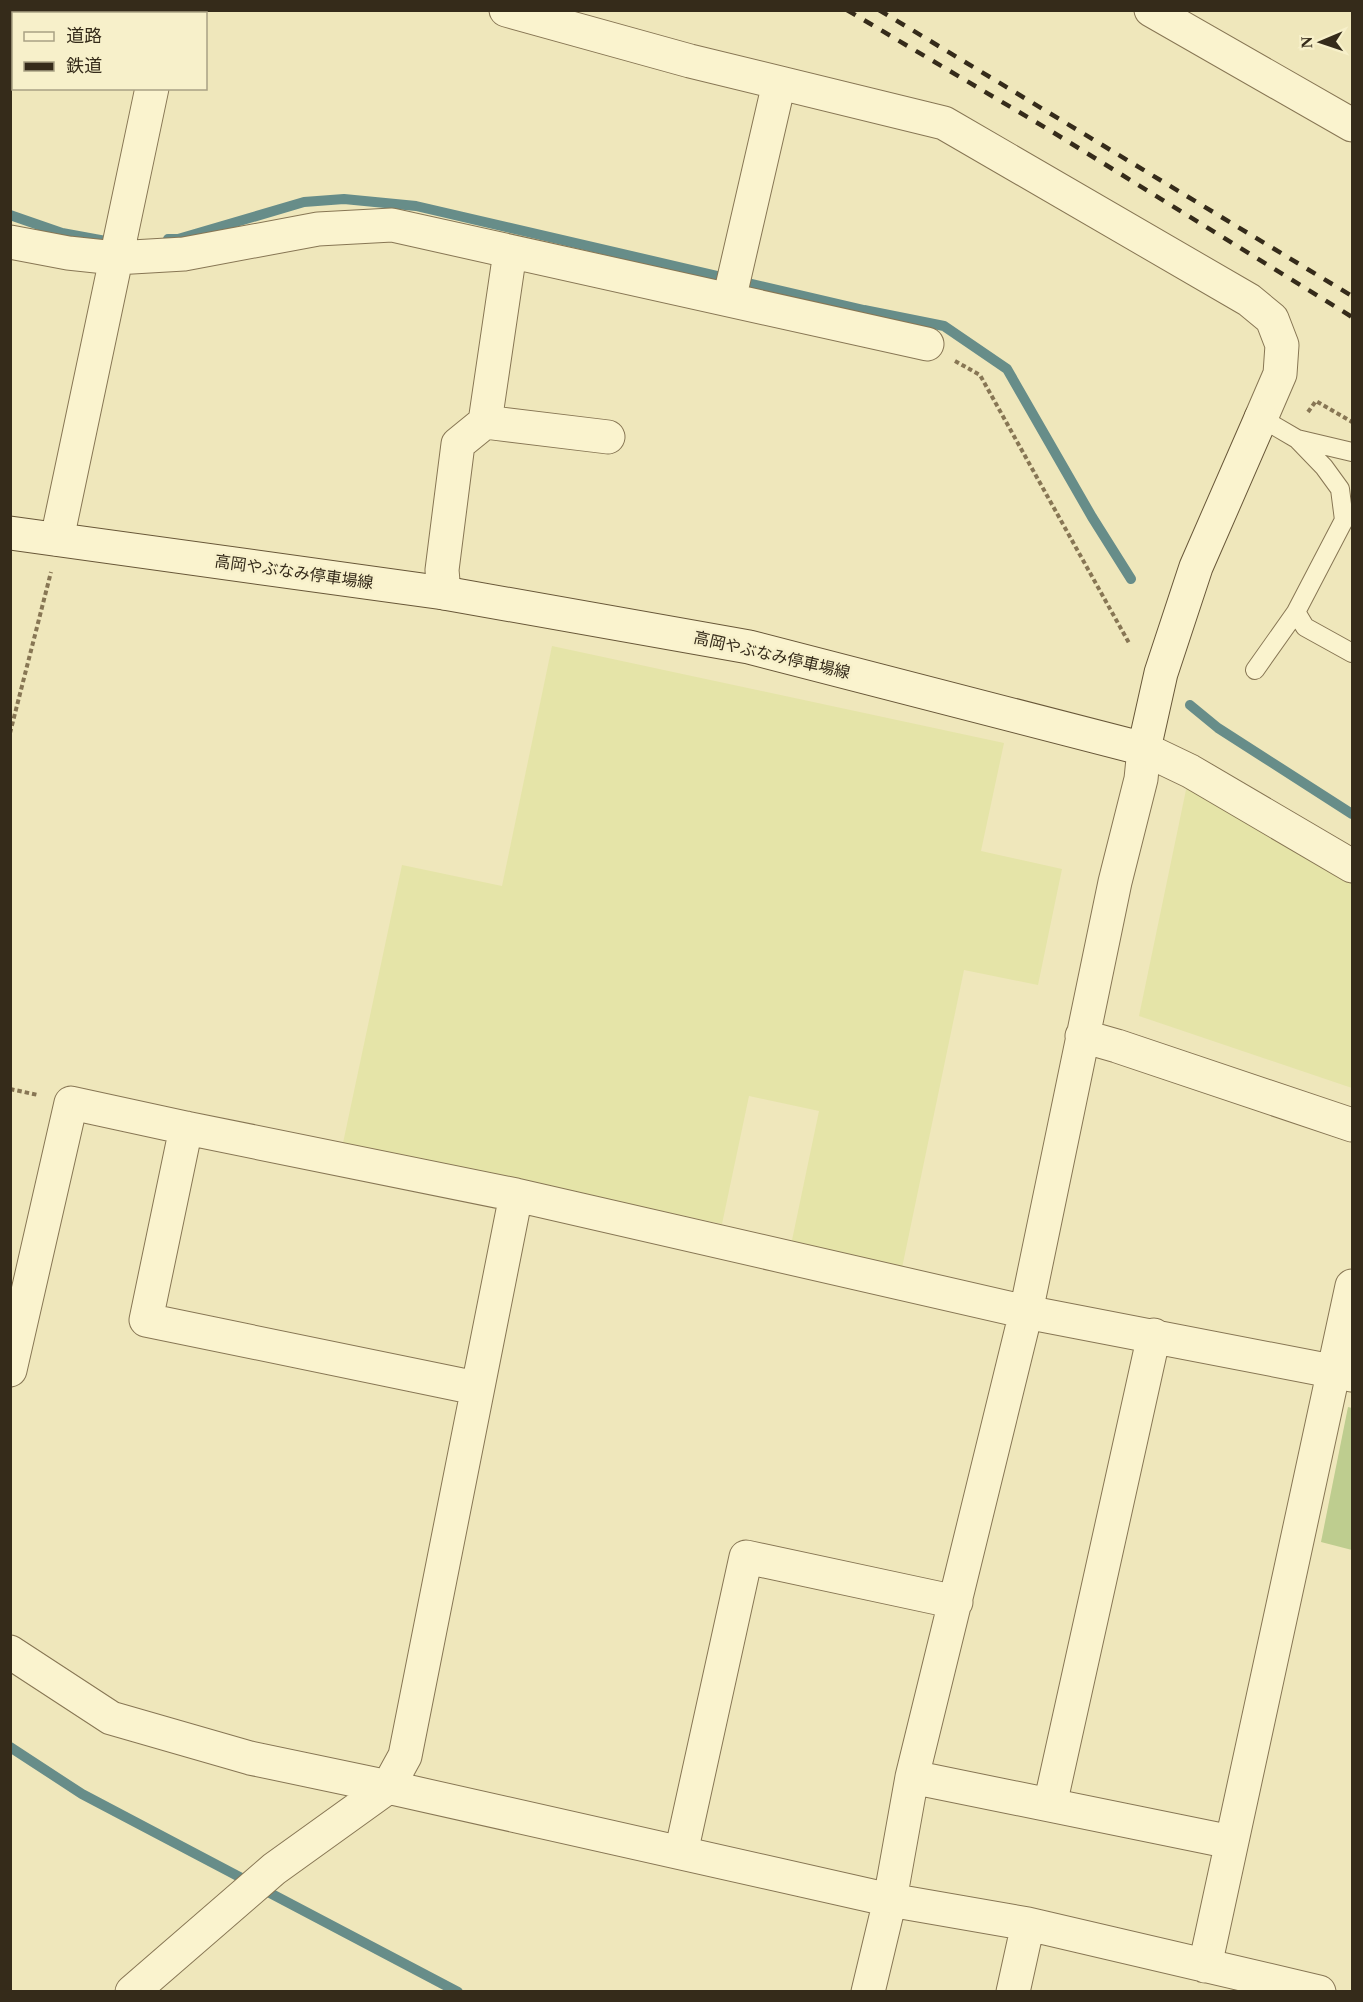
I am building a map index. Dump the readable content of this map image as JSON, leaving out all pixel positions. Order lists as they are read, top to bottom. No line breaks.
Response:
{"streets":{"street":["高岡やぶなみ停車場線"]},"legend":["道路","鉄道"],"north":"left"}
